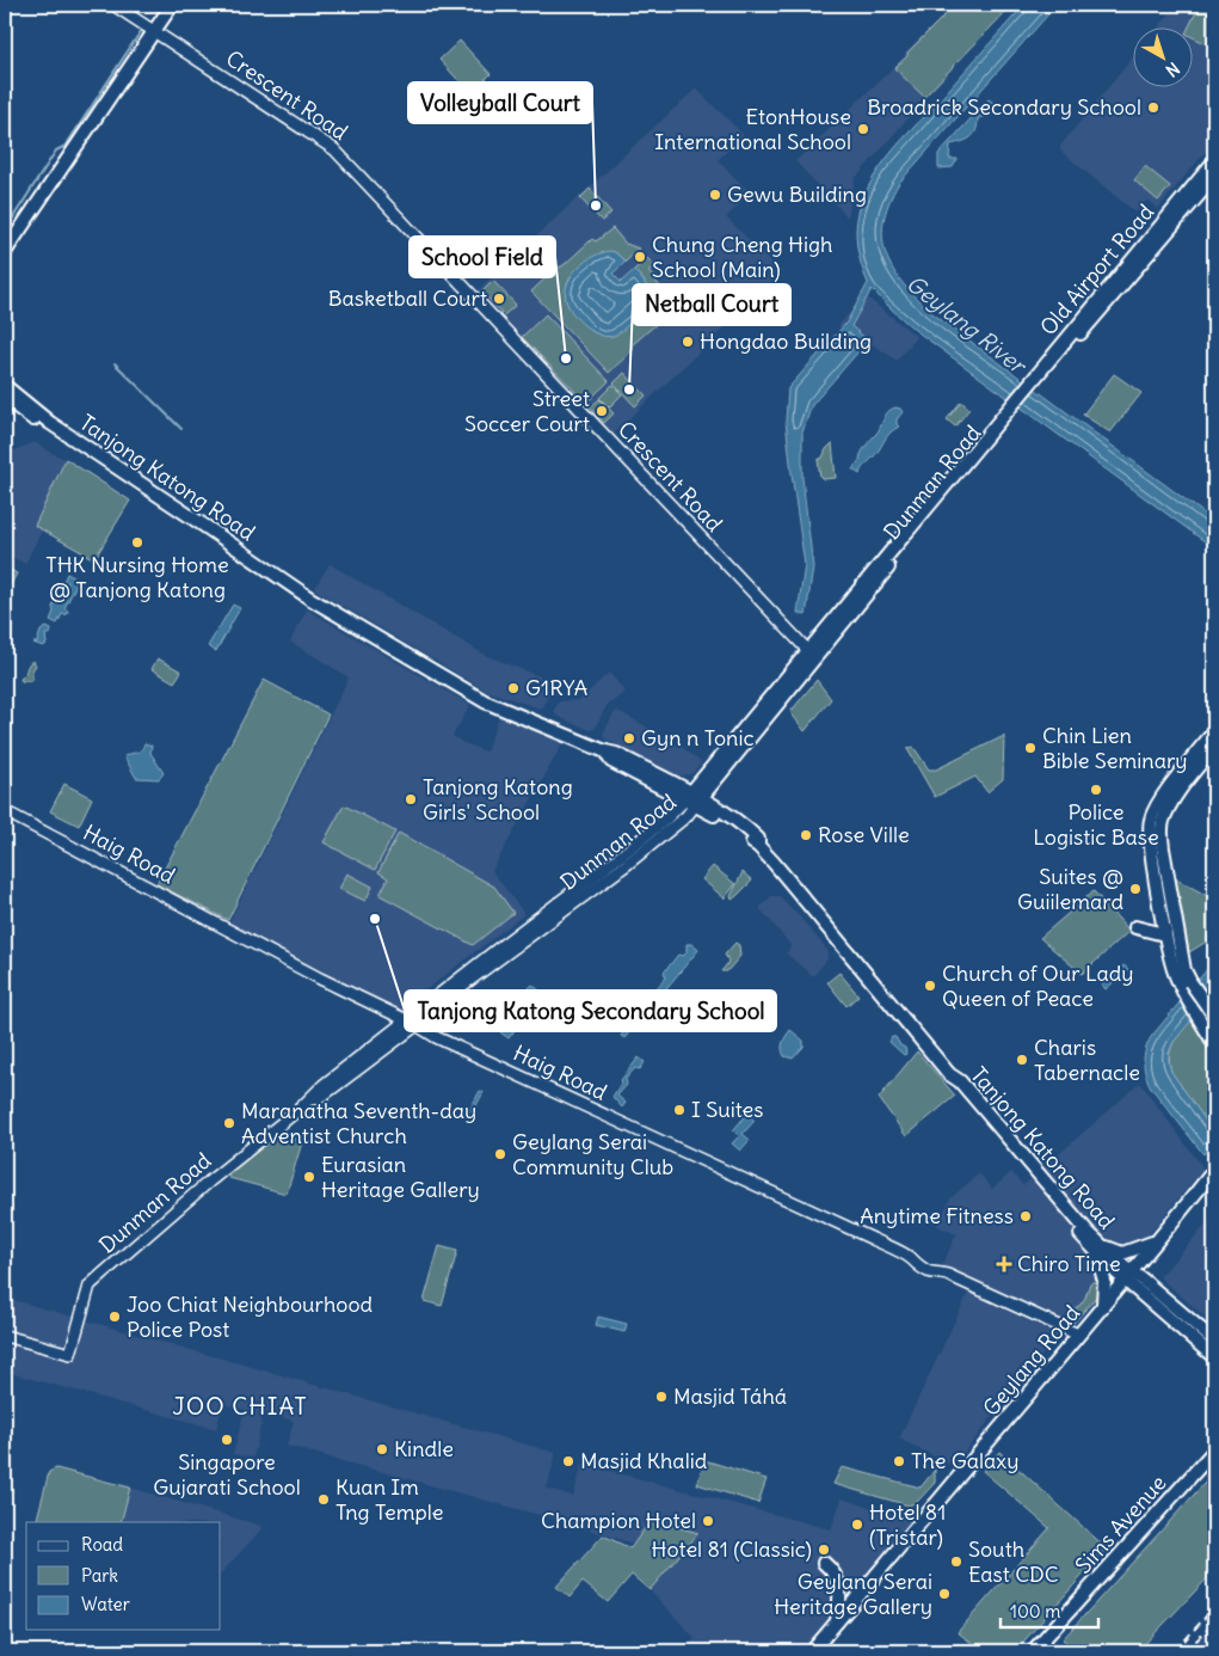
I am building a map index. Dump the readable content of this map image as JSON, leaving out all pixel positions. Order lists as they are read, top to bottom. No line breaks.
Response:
{"streets":{"main road":["Old Airport Road","Tanjong Katong Road","Dunman Road","Geylang Road","Sims Avenue"],"street":["Crescent Road","Haig Road"]},"crossings":[["Crescent Road","Dunman Road"],["Old Airport Road","Dunman Road"],["Tanjong Katong Road","Dunman Road"],["Tanjong Katong Road","Geylang Road"],["Dunman Road","Haig Road"],["Haig Road","Geylang Road"]],"districts":["JOO CHIAT"],"water":["Geylang River"],"places":{"other":["Broadrick Secondary School","EtonHouse International School","Gewu Building","Volleyball Court","Chung Cheng High School (Main)","Basketball Court","Hongdao Building","School Field","Netball Court","Street Soccer Court","THK Nursing Home @ Tanjong Katong","G1RYA","Gyn n Tonic","Chin Lien Bible Seminary","Police Logistic Base","Tanjong Katong Girls' School","Rose Ville","Suites @ Guiilemard","Tanjong Katong Secondary School","Church of Our Lady Queen of Peace","Charis Tabernacle","I Suites","Maranatha Seventh-day Adventist Church","Geylang Serai Community Club","Eurasian Heritage Gallery","Anytime Fitness","Joo Chiat Neighbourhood Police Post","Masjid Táhá","Singapore Gujarati School","Kindle","Masjid Khalid","The Galaxy","Kuan Im Tng Temple","Champion Hotel","Hotel 81 (Tristar)","Hotel 81 (Classic)","South East CDC","Geylang Serai Heritage Gallery"],"health":["Chiro Time"]},"legend":["Road","Park","Water"],"scale_bar":"100 m","north":"bottom right"}
